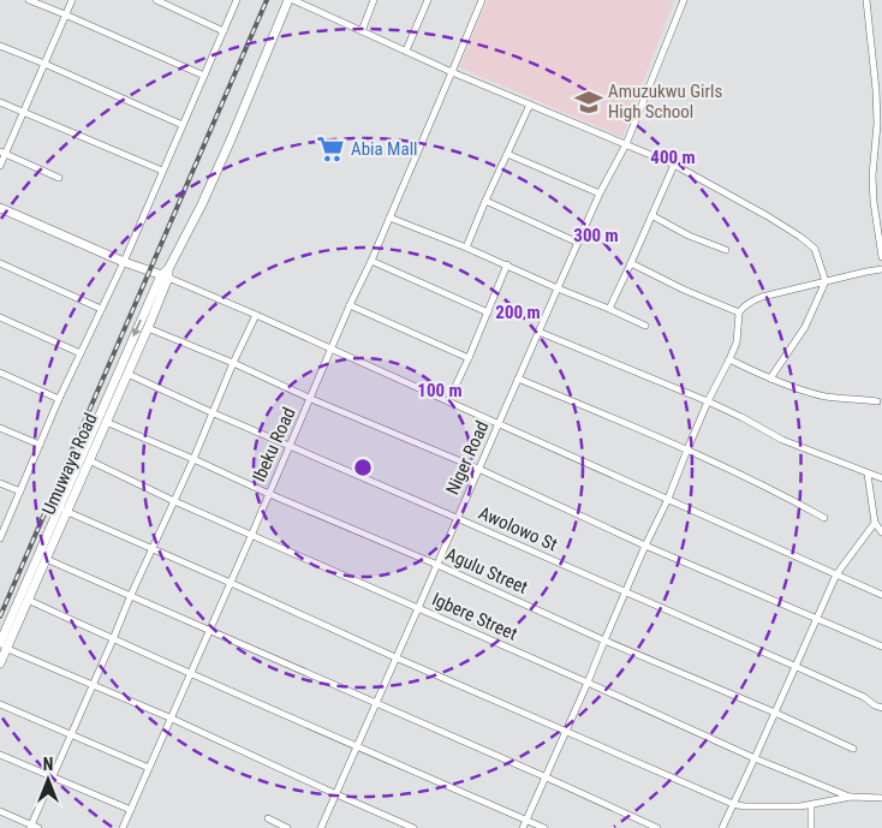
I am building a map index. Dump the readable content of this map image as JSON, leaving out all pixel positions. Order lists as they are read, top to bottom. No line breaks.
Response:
{"streets":{"street":["Ibeku Road","Niger Road","Umuwaya Road","Awolowo St","Agulu Street","Igbere Street"]},"crossings":[["Ibeku Road","Awolowo St"],["Ibeku Road","Agulu Street"],["Ibeku Road","Igbere Street"],["Niger Road","Awolowo St"],["Niger Road","Agulu Street"],["Niger Road","Igbere Street"],["Umuwaya Road","Awolowo St"],["Umuwaya Road","Agulu Street"],["Umuwaya Road","Igbere Street"]],"places":{"school or university":["Amuzukwu Girls High School"],"supermarket":["Abia Mall"]},"north":"top","rings":["400 m","300 m","200 m","100 m"]}
